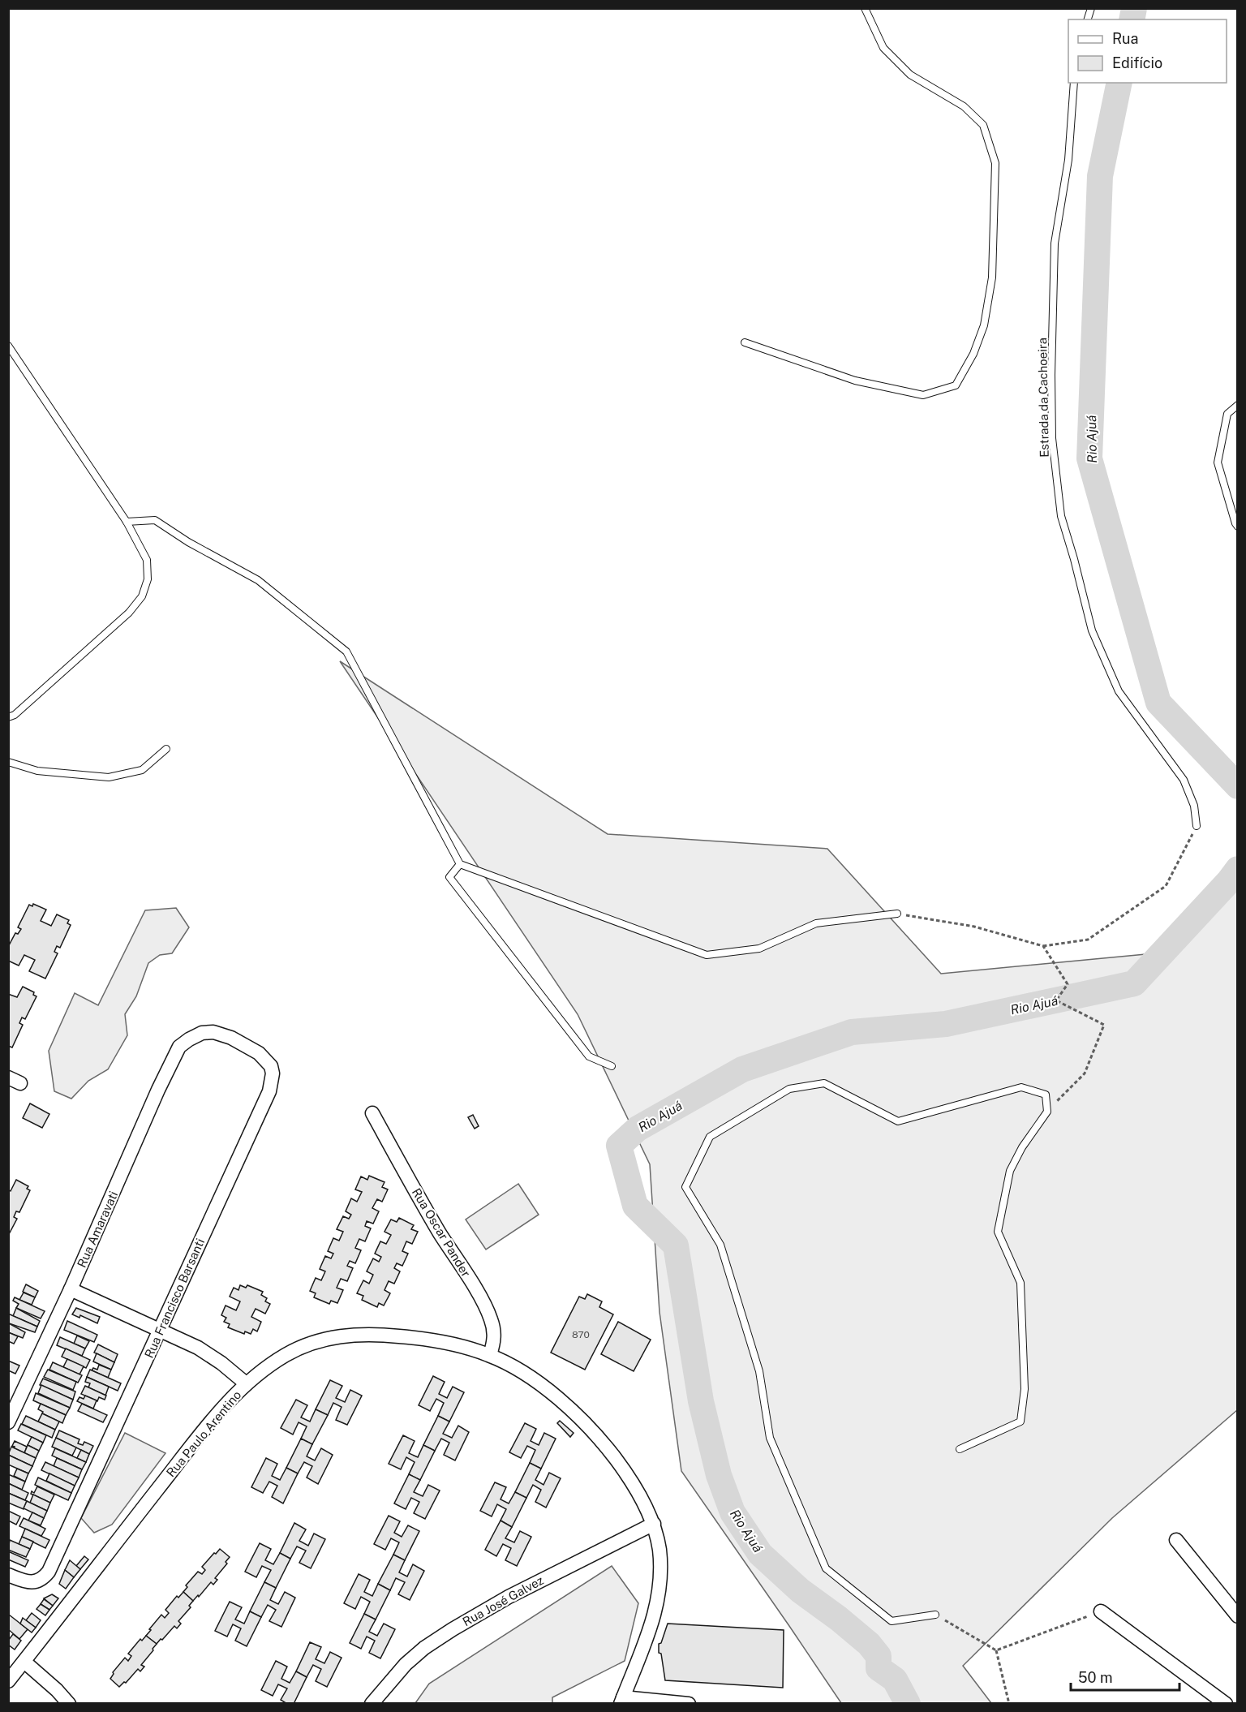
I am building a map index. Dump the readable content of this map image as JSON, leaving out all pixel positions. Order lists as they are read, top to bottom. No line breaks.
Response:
{"streets":{"street":["Rua Amaravati","Rua Oscar Pander","Rua Francisco Barsanti","Rua Paulo Arentino","Rua José Galvez"],"lane":["Estrada da Cachoeira"]},"crossings":[["Rua Amaravati","Rua Francisco Barsanti"],["Rua Oscar Pander","Rua Paulo Arentino"],["Rua Paulo Arentino","Rua José Galvez"]],"water":["Rio Ajuá"],"house_numbers":["870"],"legend":["Rua","Edifício"],"scale_bar":"50 m"}
